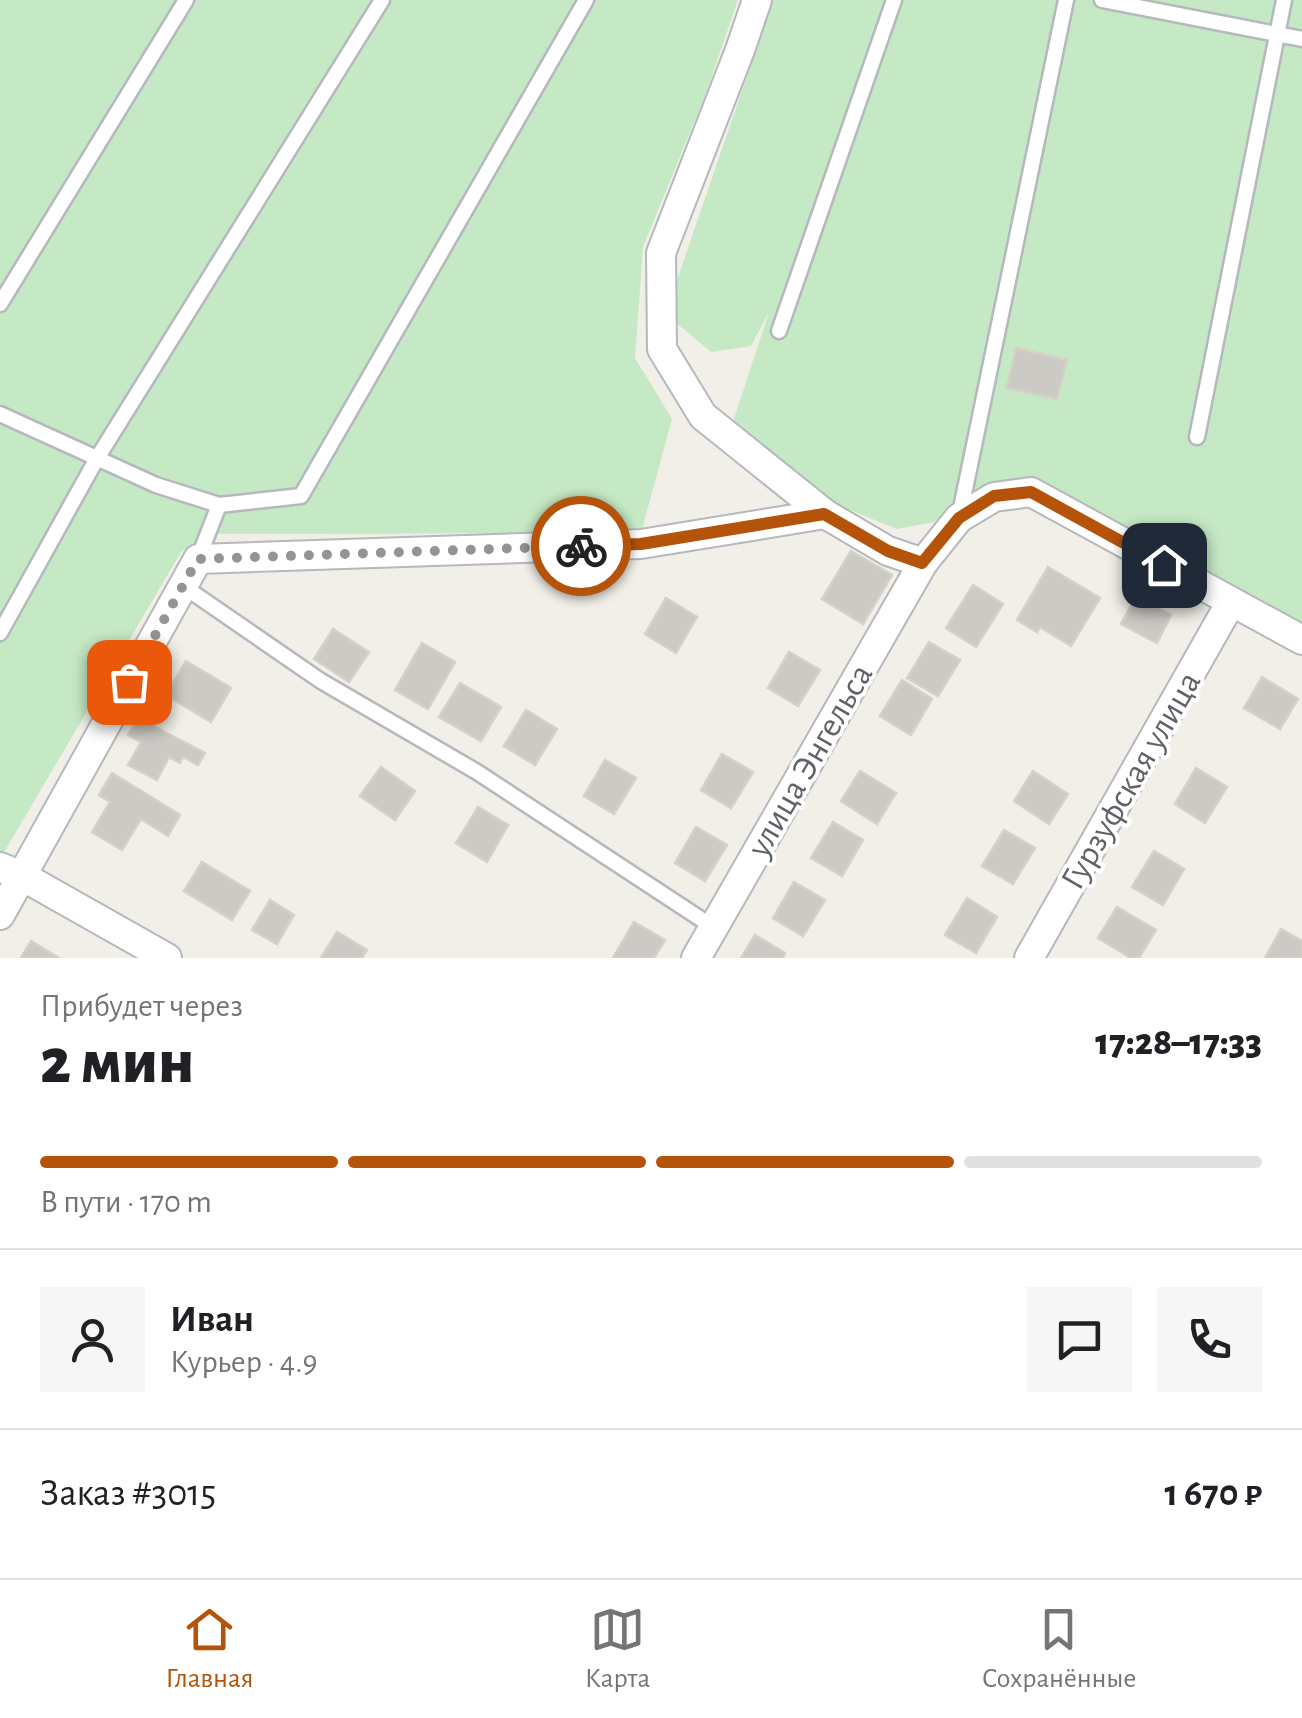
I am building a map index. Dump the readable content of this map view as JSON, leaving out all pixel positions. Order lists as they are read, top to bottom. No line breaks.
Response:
{"streets":{"street":["улица Энгельса","Гурзуфская улица"]},"page":{"heading":["2 мин","Прибудет через","17:28–17:33"],"panel":["Иван","Курьер · 4.9","Заказ #3015","1 670 ₽"],"bar":"В пути · 170 m","tabs":["Главная","Карта","Сохранённые"]}}
